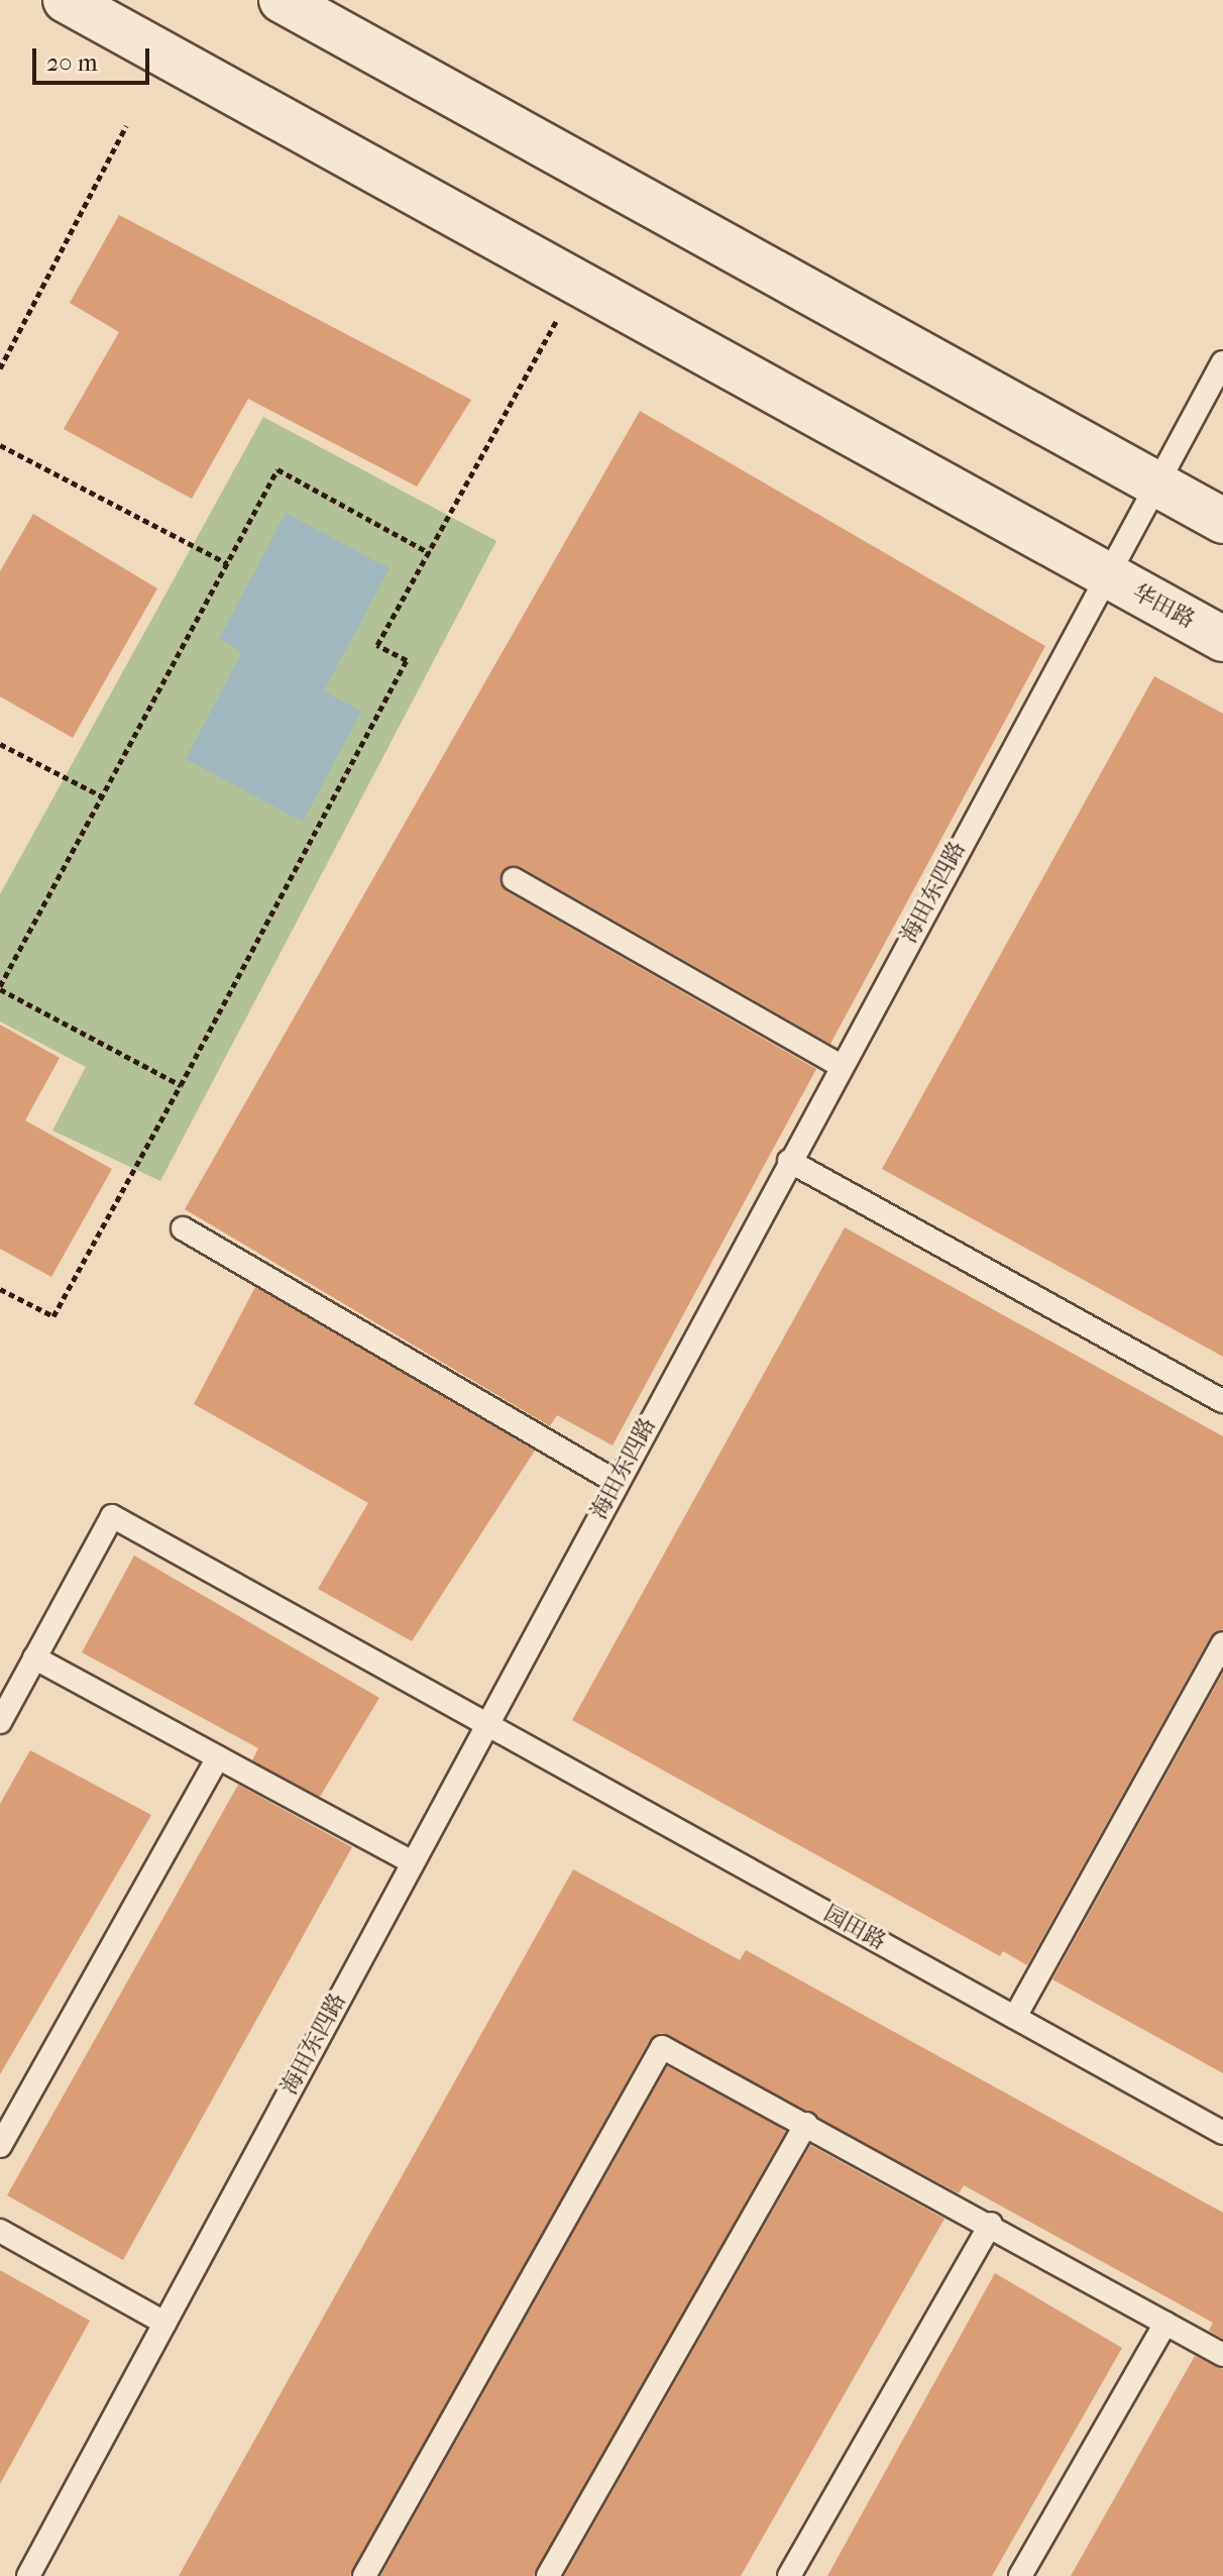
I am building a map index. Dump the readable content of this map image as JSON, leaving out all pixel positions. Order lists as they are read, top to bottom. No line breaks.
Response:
{"streets":{"main road":["华田路"],"lane":["海田东四路","园田路"]},"crossings":[["华田路","海田东四路"],["海田东四路","园田路"]],"scale_bar":"20 m"}
